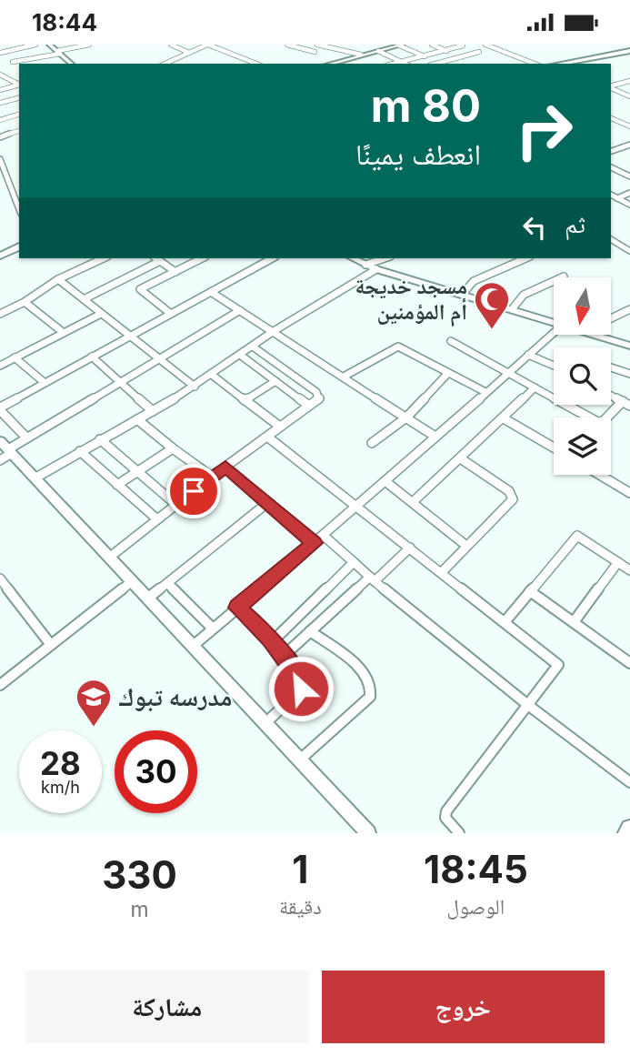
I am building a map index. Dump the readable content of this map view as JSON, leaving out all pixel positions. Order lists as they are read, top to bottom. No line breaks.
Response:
{"places":{"mosque":["مسجد خديجة أم المؤمنين"],"school or university":["مدرسه تبوك"]},"north":"bottom","page":{"status":"18:44","turn":["80 m","انعطف يمينًا"],"then":"ثم","speed":"28 km/h","limit":"30","eta":["18:45","الوصول","1","دقيقة","330","m"],"buttons":["خروج","مشاركة"]}}
